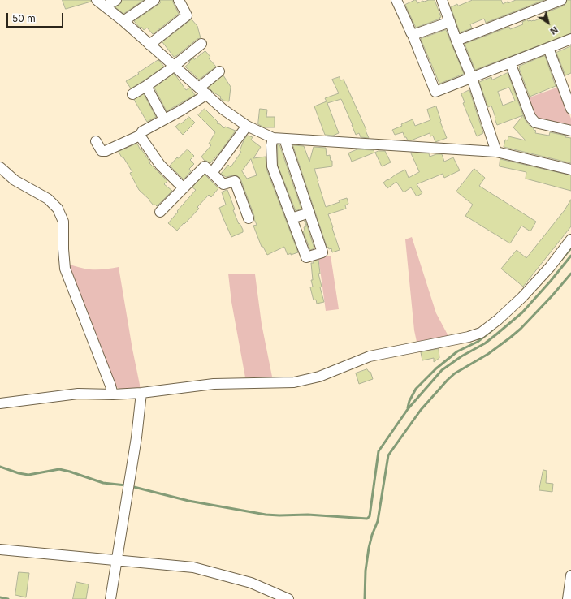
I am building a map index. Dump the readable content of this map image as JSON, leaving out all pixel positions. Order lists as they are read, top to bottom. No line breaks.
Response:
{"scale_bar":"50 m","north":"bottom right"}
